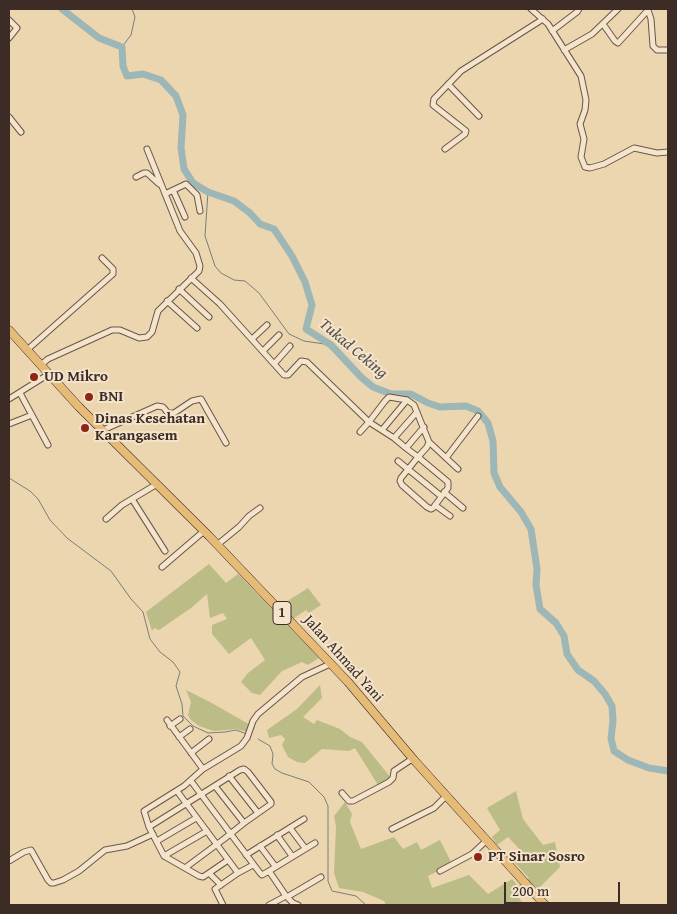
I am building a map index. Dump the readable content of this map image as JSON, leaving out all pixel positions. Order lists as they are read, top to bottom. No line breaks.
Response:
{"streets":{"highway":["1","Jalan Ahmad Yani"]},"water":["Tukad Ceking"],"places":["UD Mikro","BNI","Dinas Kesehatan Karangasem","PT Sinar Sosro"],"scale_bar":"200 m"}
